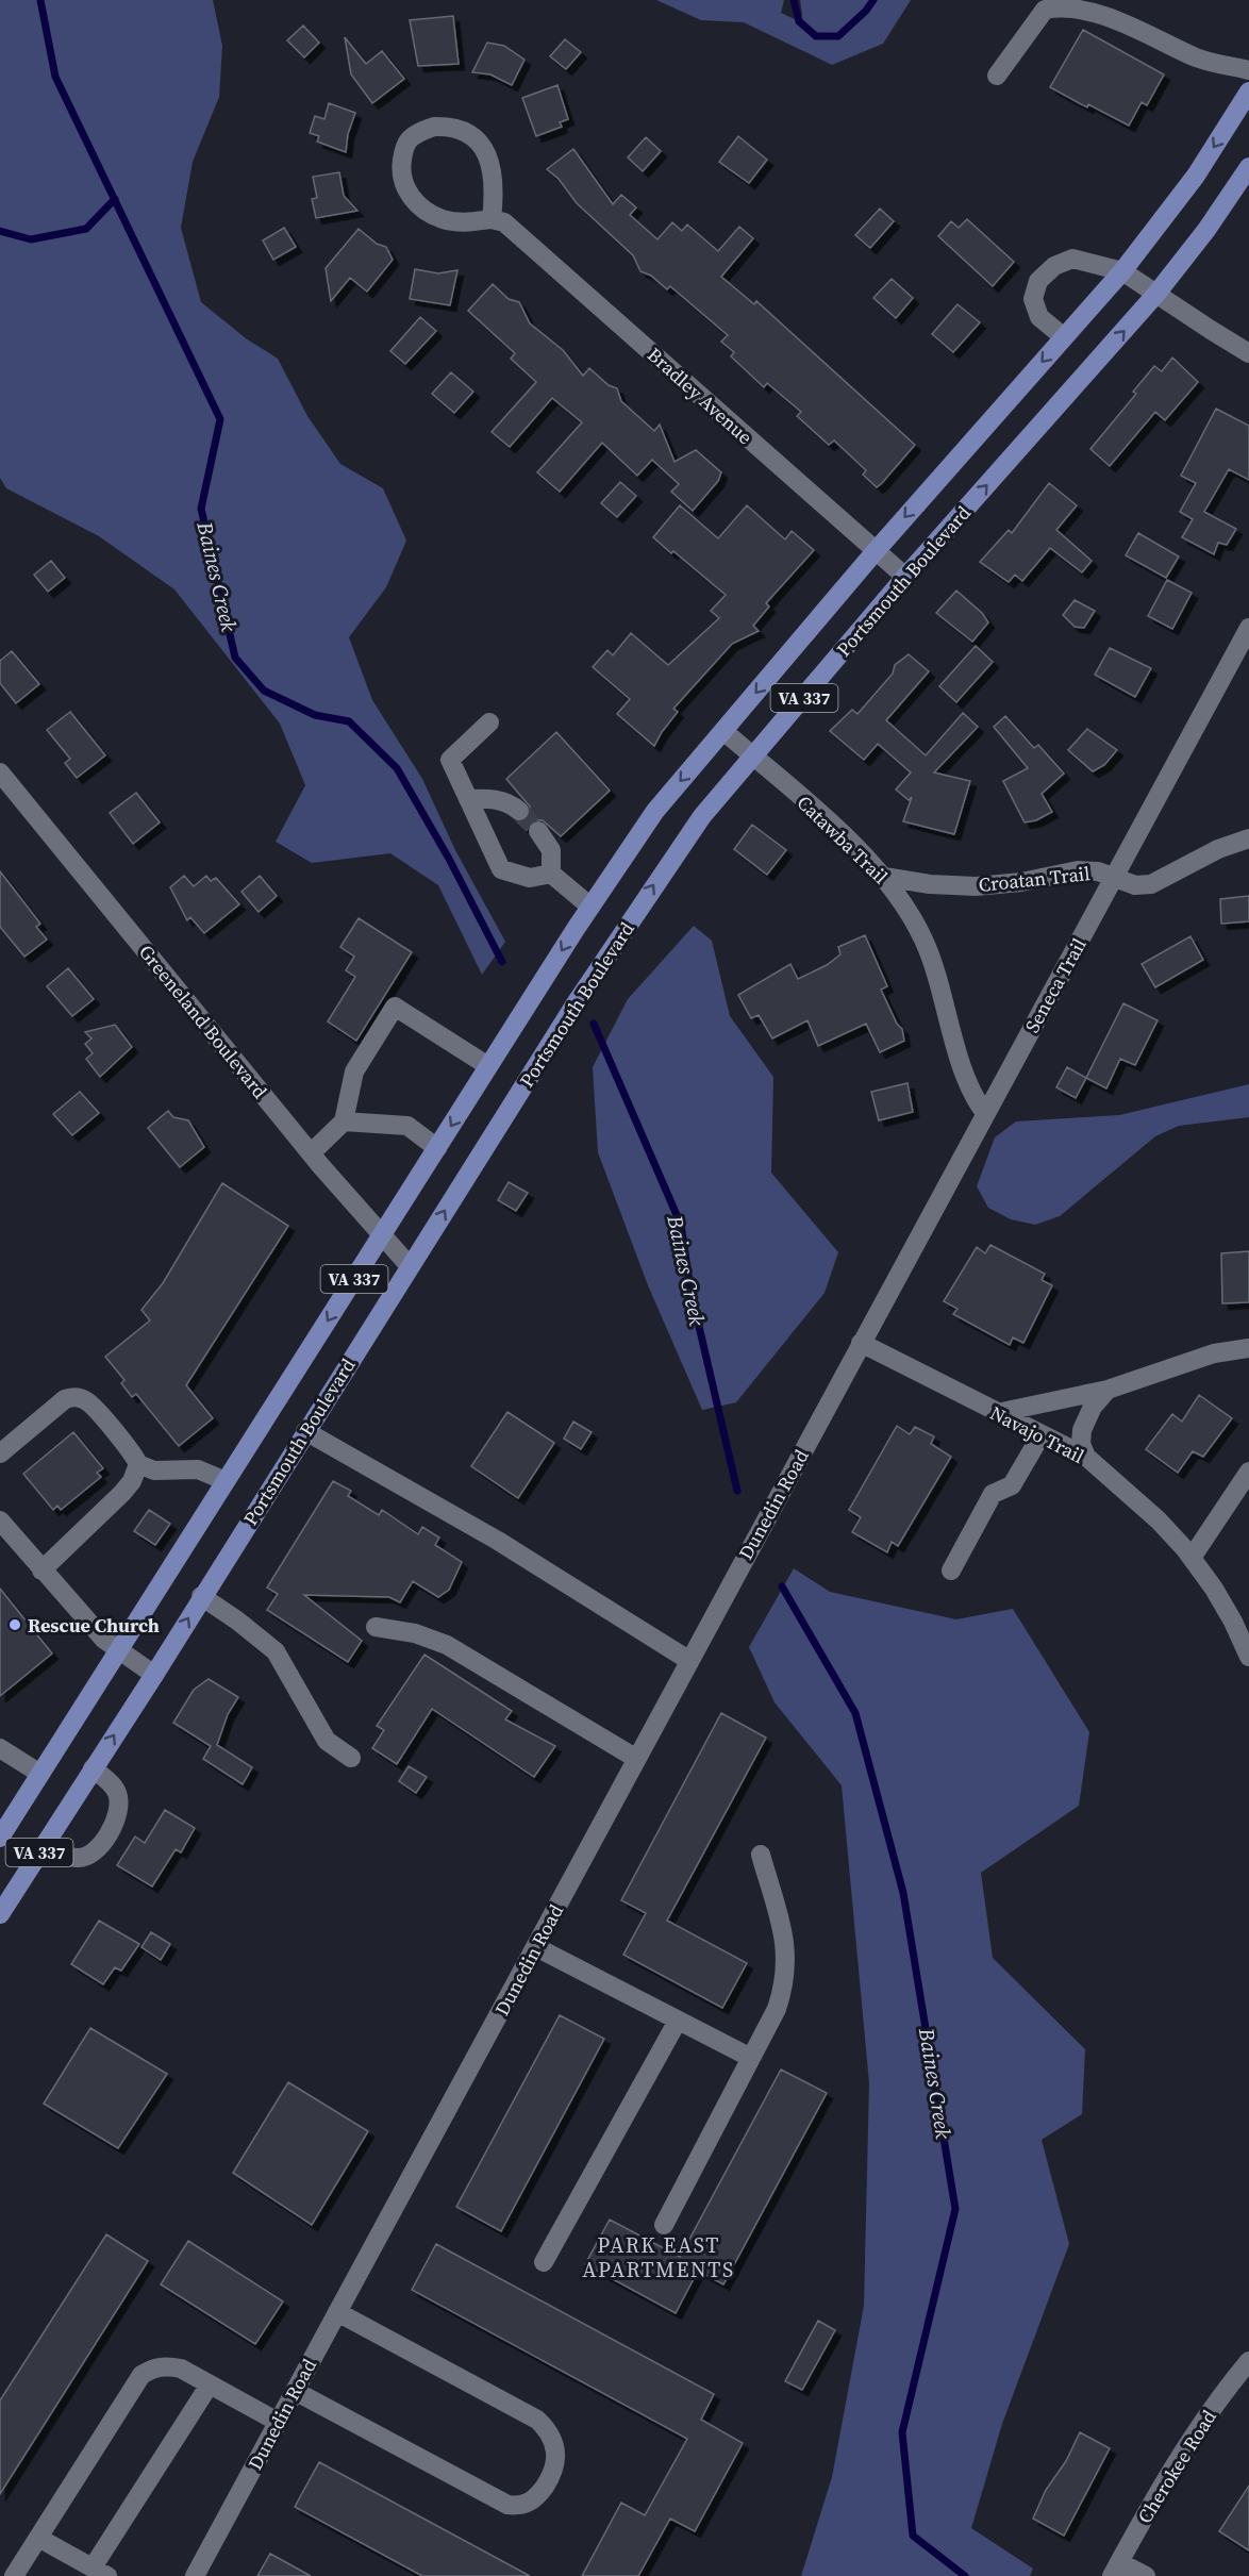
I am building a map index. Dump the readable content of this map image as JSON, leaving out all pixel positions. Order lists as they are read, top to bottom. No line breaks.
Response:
{"streets":{"main road":["Portsmouth Boulevard","VA 337"],"street":["Bradley Avenue","Catawba Trail","Croatan Trail","Seneca Trail","Greeneland Boulevard","Navajo Trail","Dunedin Road","Cherokee Road"]},"crossings":[["Bradley Avenue","Portsmouth Boulevard"],["Portsmouth Boulevard","Catawba Trail"],["Portsmouth Boulevard","Greeneland Boulevard"],["Catawba Trail","Croatan Trail"],["Catawba Trail","Seneca Trail"],["Croatan Trail","Seneca Trail"],["Seneca Trail","Navajo Trail"],["Seneca Trail","Dunedin Road"],["Navajo Trail","Dunedin Road"]],"districts":["PARK EAST APARTMENTS"],"water":["Baines Creek"],"places":["Rescue Church"]}
